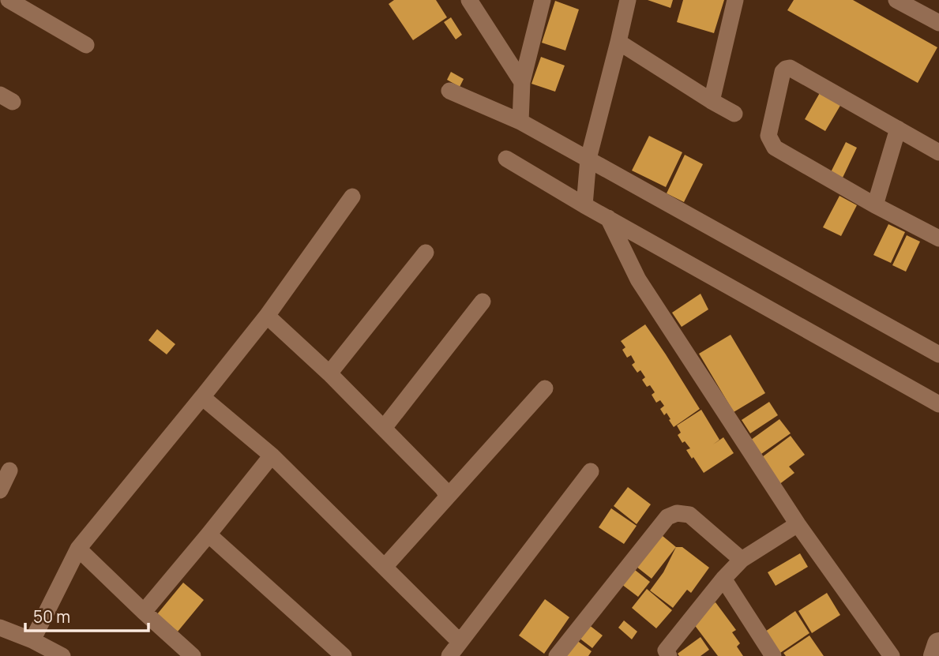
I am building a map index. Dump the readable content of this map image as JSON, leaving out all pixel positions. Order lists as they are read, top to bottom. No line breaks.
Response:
{"scale_bar":"50 m"}
